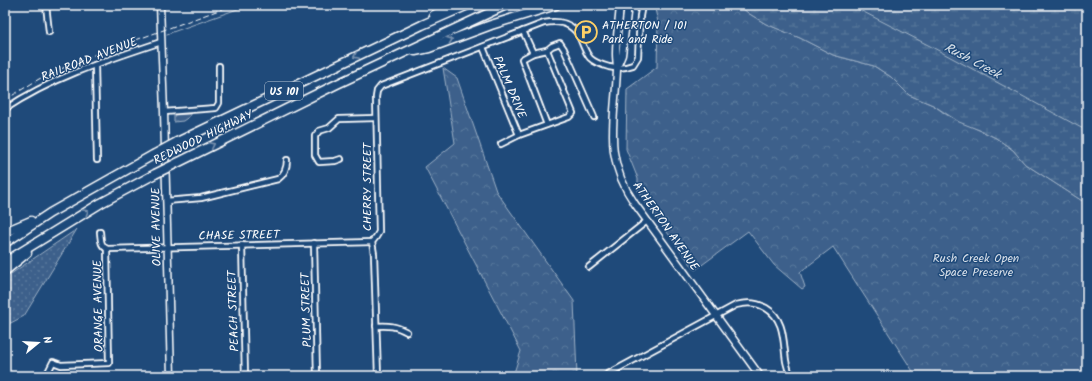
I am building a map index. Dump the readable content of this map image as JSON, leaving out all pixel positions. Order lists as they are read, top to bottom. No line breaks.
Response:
{"streets":{"highway":["US 101","REDWOOD HIGHWAY"],"main road":["ATHERTON AVENUE","OLIVE AVENUE"],"street":["RAILROAD AVENUE","PALM DRIVE","CHERRY STREET","CHASE STREET","ORANGE AVENUE","PLUM STREET","PEACH STREET"]},"crossings":[["RAILROAD AVENUE","OLIVE AVENUE"],["PALM DRIVE","CHERRY STREET"],["CHERRY STREET","ATHERTON AVENUE"],["CHERRY STREET","CHASE STREET"],["OLIVE AVENUE","CHASE STREET"],["CHASE STREET","ORANGE AVENUE"],["CHASE STREET","PLUM STREET"],["CHASE STREET","PEACH STREET"]],"water":["Rush Creek"],"parks":["Rush Creek Open Space Preserve"],"places":{"parking":["ATHERTON / 101 Park and Ride"]},"north":"right"}
